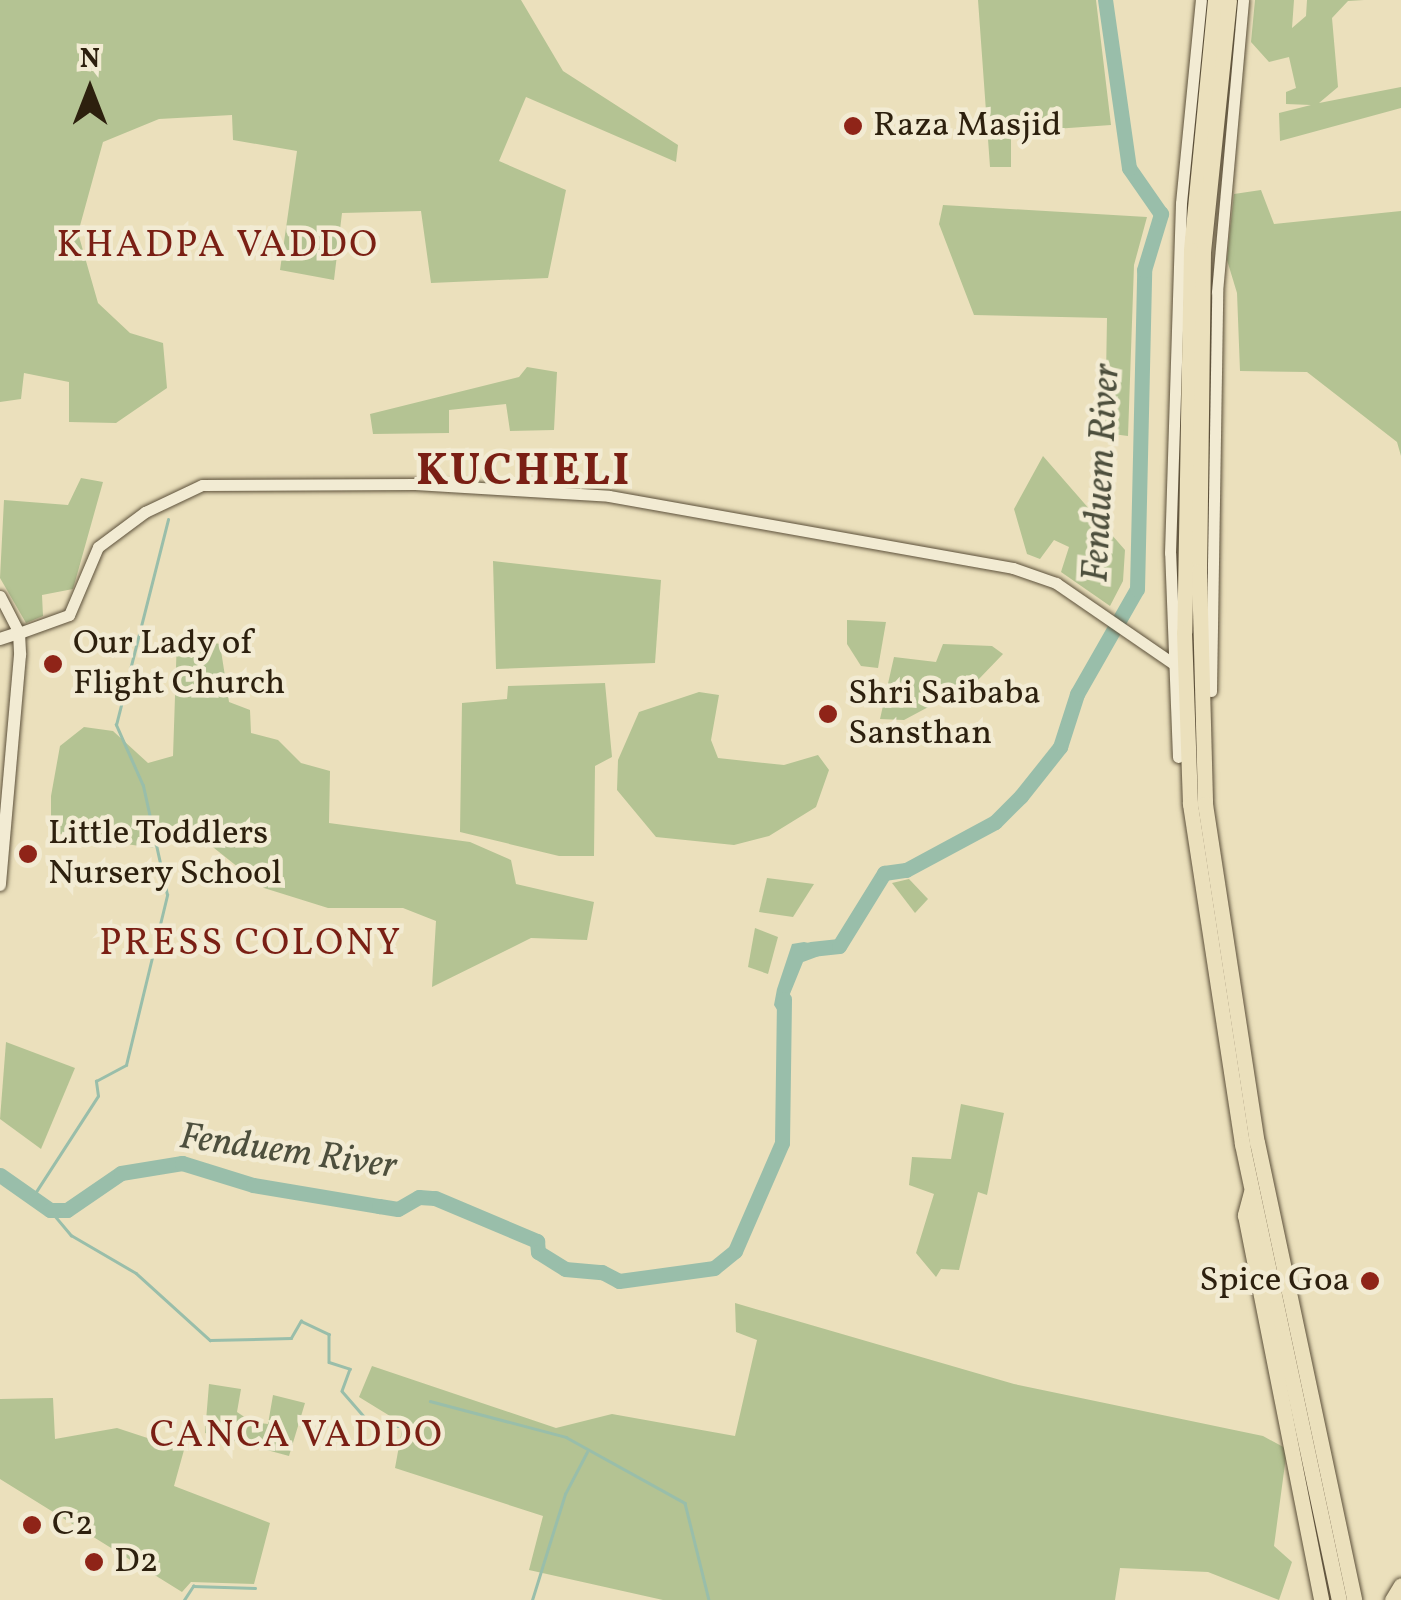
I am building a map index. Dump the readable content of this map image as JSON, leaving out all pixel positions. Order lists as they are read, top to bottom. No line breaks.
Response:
{"districts":["KHADPA VADDO","KUCHELI","PRESS COLONY","CANCA VADDO"],"water":["Fenduem River"],"places":["Raza Masjid","Our Lady of Flight Church","Shri Saibaba Sansthan","Little Toddlers Nursery School","Spice Goa","C2","D2"],"north":"top"}
